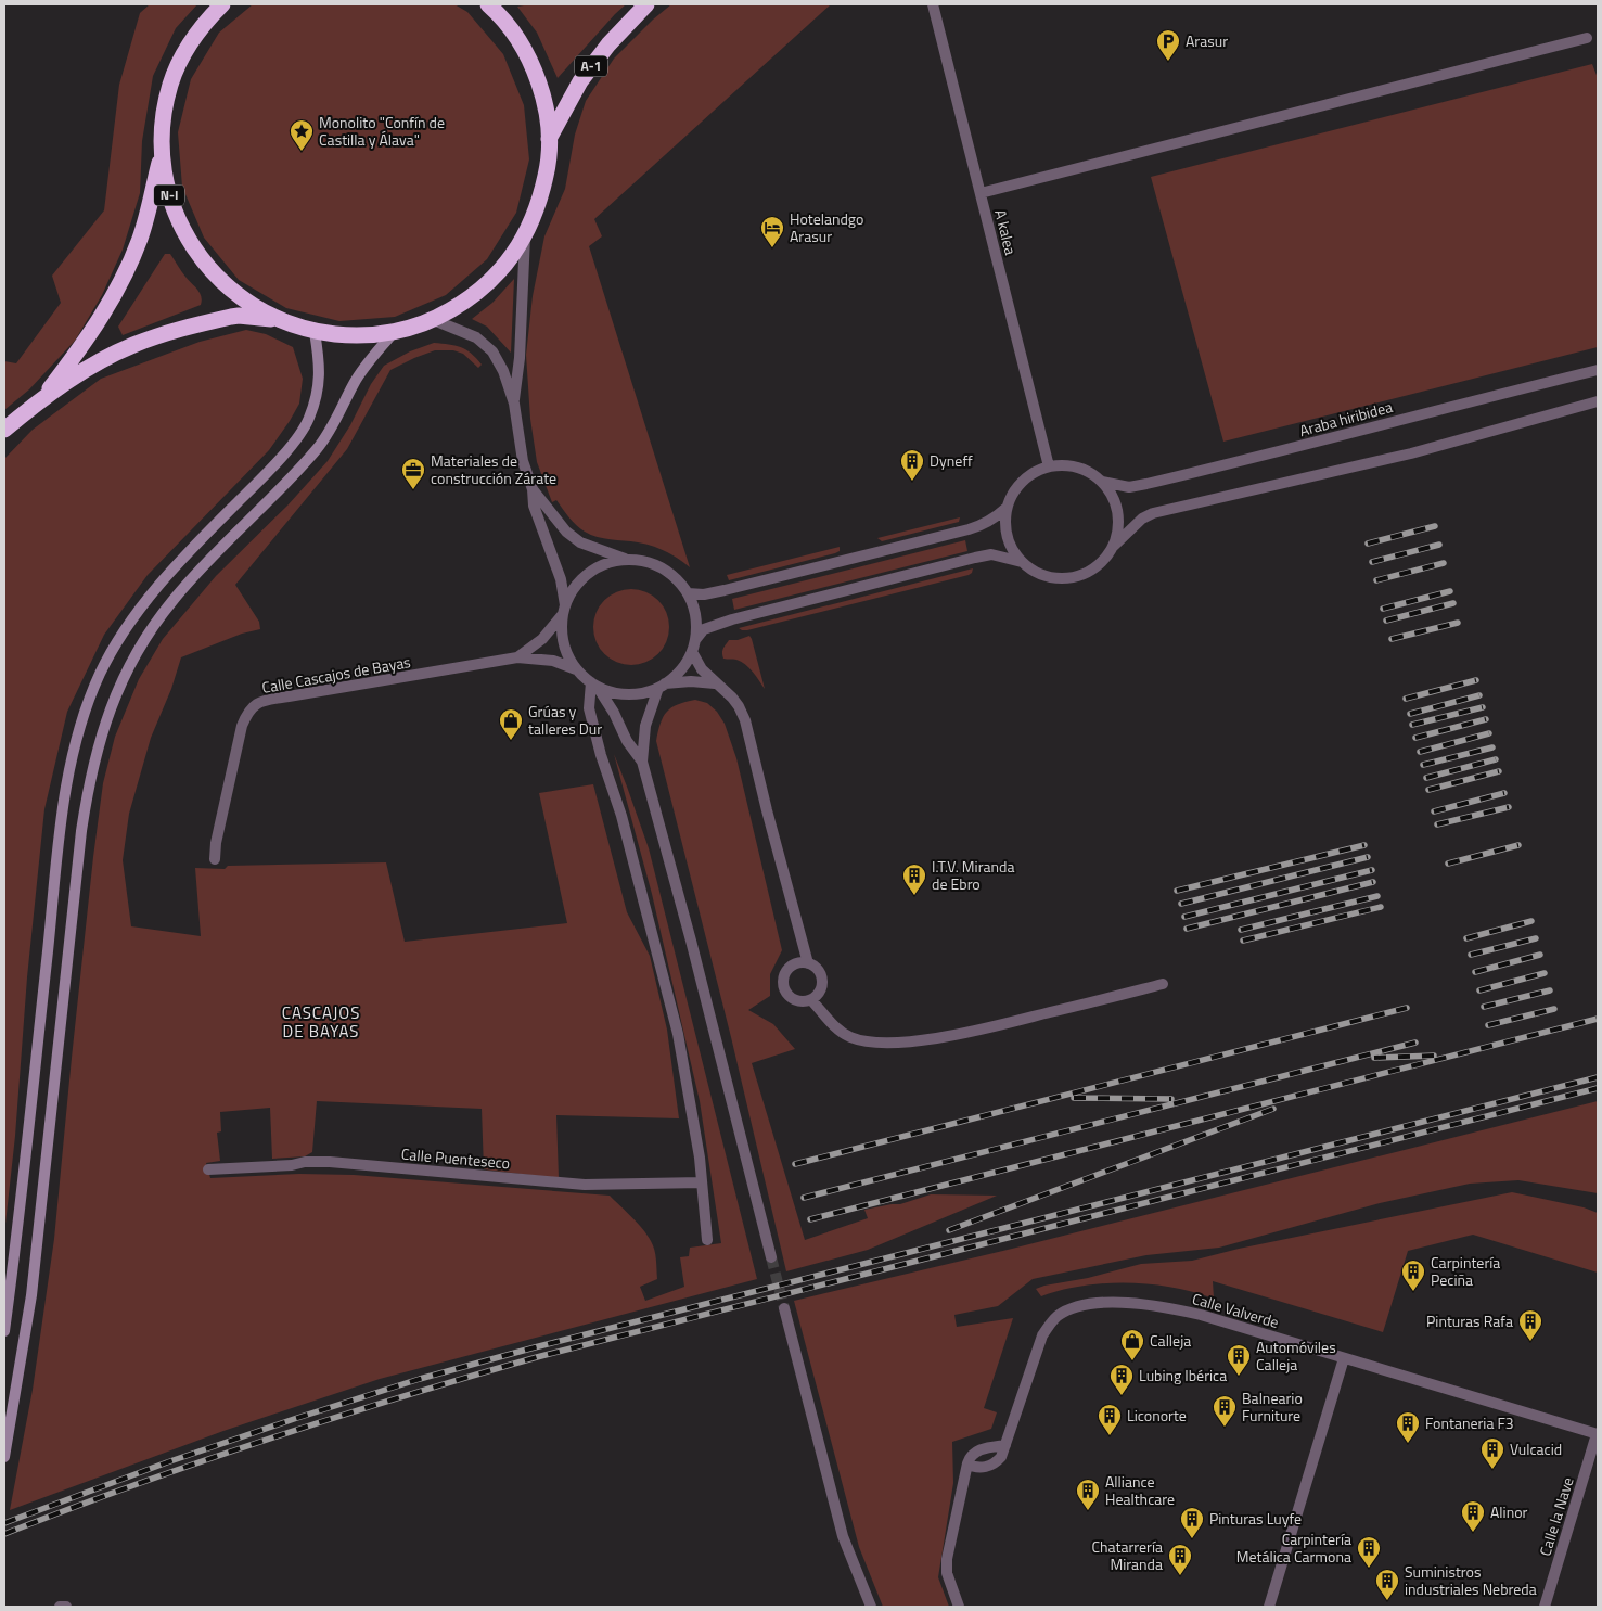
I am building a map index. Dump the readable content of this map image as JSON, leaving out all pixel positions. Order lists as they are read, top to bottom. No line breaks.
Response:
{"streets":{"highway":["A-1","N-I"],"street":["A kalea","Araba hiribidea","Calle Cascajos de Bayas","Calle Puenteseco","Calle Valverde","Calle la Nave"]},"crossings":[["A-1","N-I"],["A kalea","Araba hiribidea"],["Calle Valverde","Calle la Nave"]],"districts":["CASCAJOS DE BAYAS"],"places":{"parking":["Arasur"],"place":["Monolito \"Confín de Castilla y Álava\""],"hotel":["Hotelandgo Arasur"],"building":["Dyneff","I.T.V. Miranda de Ebro","Carpintería Peciña","Pinturas Rafa","Automóviles Calleja","Lubing Ibérica","Balneario Furniture","Liconorte","Fontaneria F3","Vulcacid","Alliance Healthcare","Alinor","Pinturas Luyfe","Carpintería Metálica Carmona","Chatarrería Miranda","Suministros industriales Nebreda"],"office":["Materiales de construcción Zárate"],"shop":["Grúas y talleres Dur","Calleja"]}}
